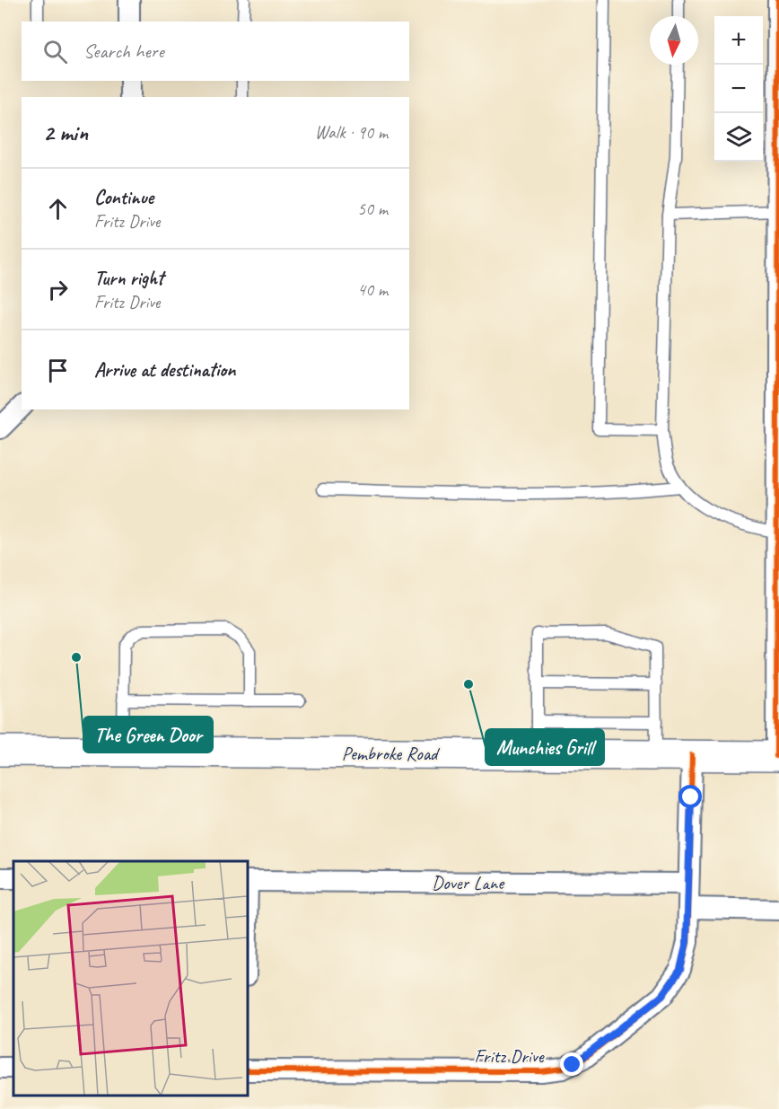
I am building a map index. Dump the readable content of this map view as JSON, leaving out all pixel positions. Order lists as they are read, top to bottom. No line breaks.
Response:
{"streets":{"main road":["Pembroke Road"],"street":["Dover Lane","Fritz Drive"]},"crossings":[["Pembroke Road","Fritz Drive"],["Dover Lane","Fritz Drive"]],"places":["The Green Door","Munchies Grill"],"north":"bottom","page":{"map_buttons":["+","−"],"search":"Search here","heading":["2 min","Walk · 90 m"],"list":[["Continue","Fritz Drive","50 m"],["Turn right","Fritz Drive","40 m"],"Arrive at destination"]}}
